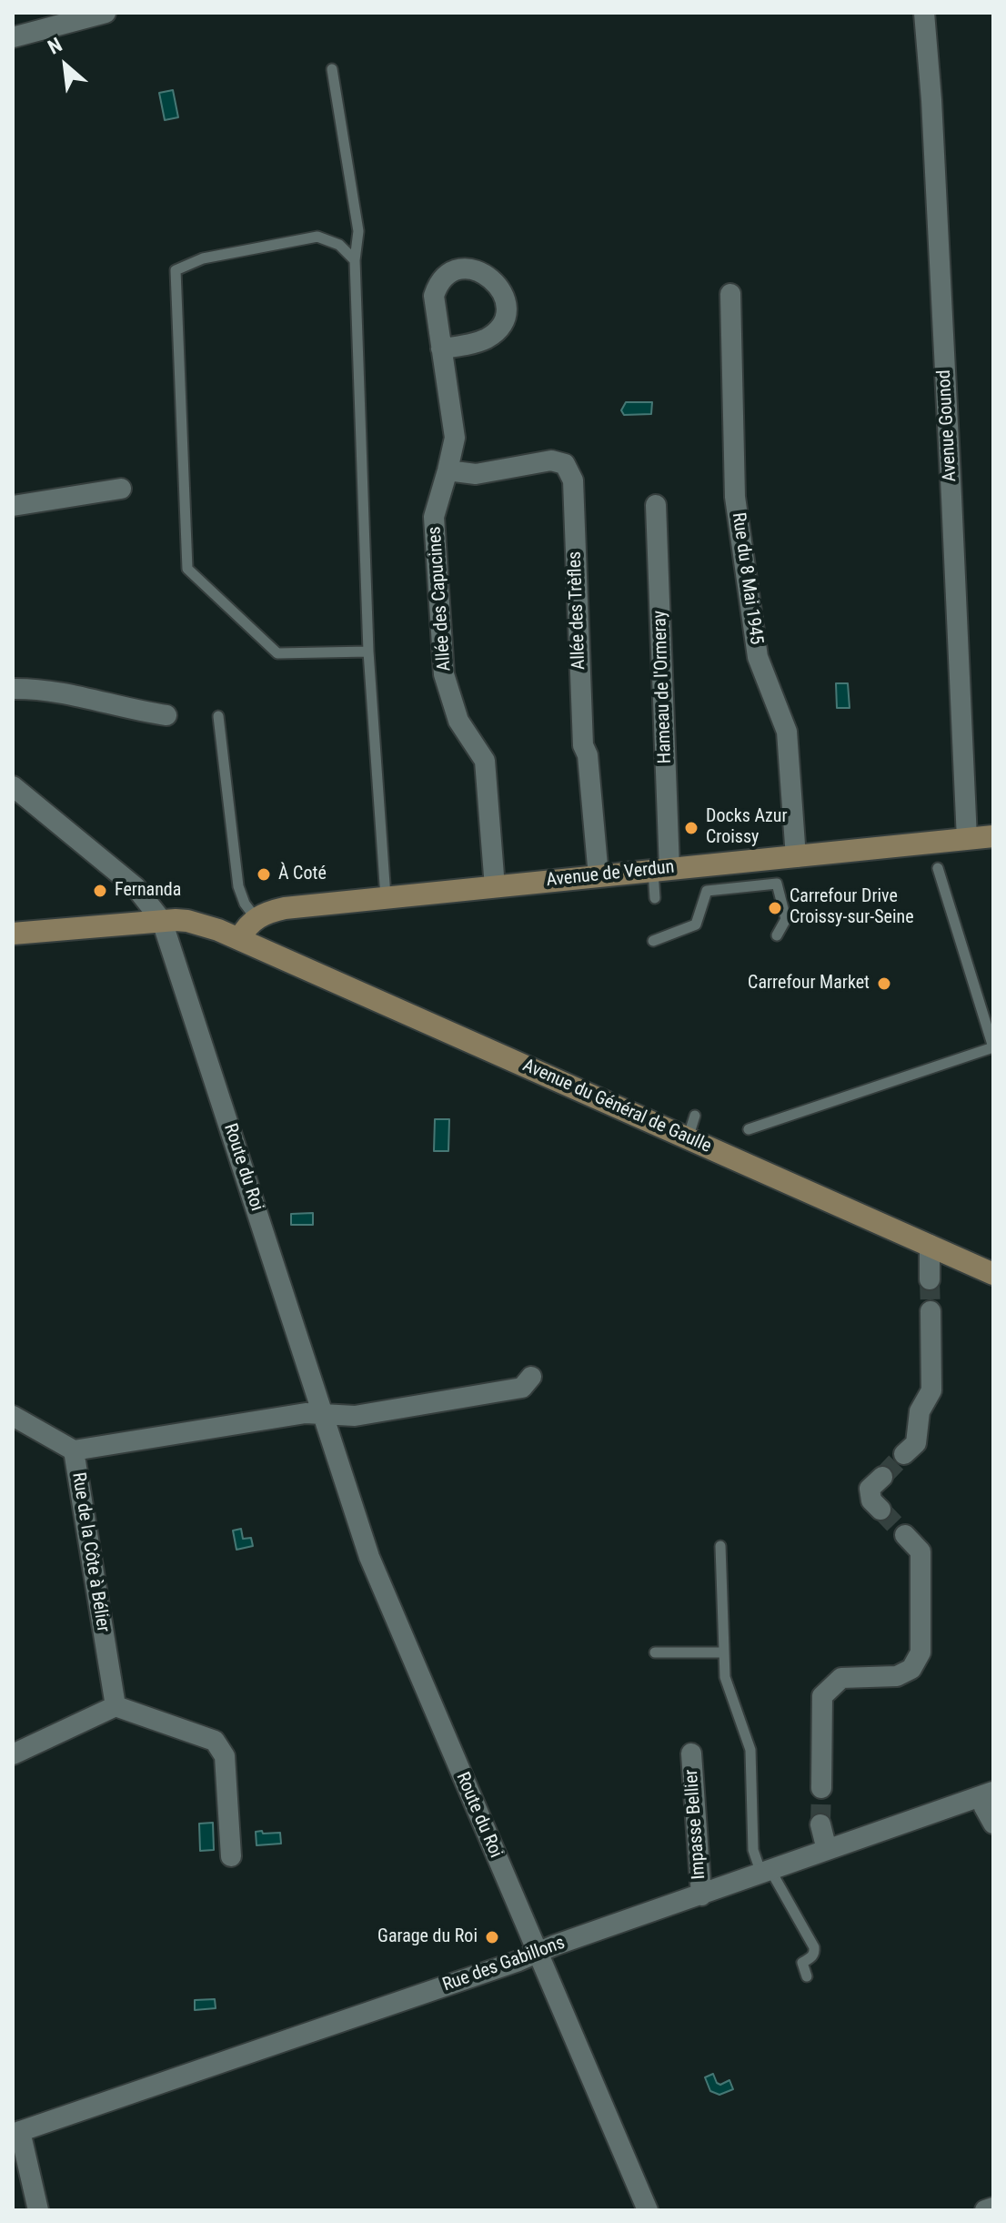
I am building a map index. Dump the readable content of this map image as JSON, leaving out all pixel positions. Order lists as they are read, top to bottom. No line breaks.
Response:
{"streets":{"main road":["Avenue de Verdun","Avenue du Général de Gaulle"],"street":["Avenue Gounod","Rue du 8 Mai 1945","Allée des Capucines","Allée des Trèfles","Hameau de l'Ormeray","Route du Roi","Rue de la Côte à Bélier","Impasse Bellier","Rue des Gabillons"]},"crossings":[["Avenue Gounod","Avenue de Verdun"],["Rue du 8 Mai 1945","Avenue de Verdun"],["Allée des Capucines","Allée des Trèfles"],["Allée des Capucines","Avenue de Verdun"],["Allée des Trèfles","Avenue de Verdun"],["Hameau de l'Ormeray","Avenue de Verdun"],["Avenue du Général de Gaulle","Route du Roi"],["Route du Roi","Rue de la Côte à Bélier"],["Route du Roi","Rue des Gabillons"],["Impasse Bellier","Rue des Gabillons"]],"places":["Docks Azur Croissy","À Coté","Fernanda","Carrefour Drive Croissy-sur-Seine","Carrefour Market","Garage du Roi"],"north":"top left"}
